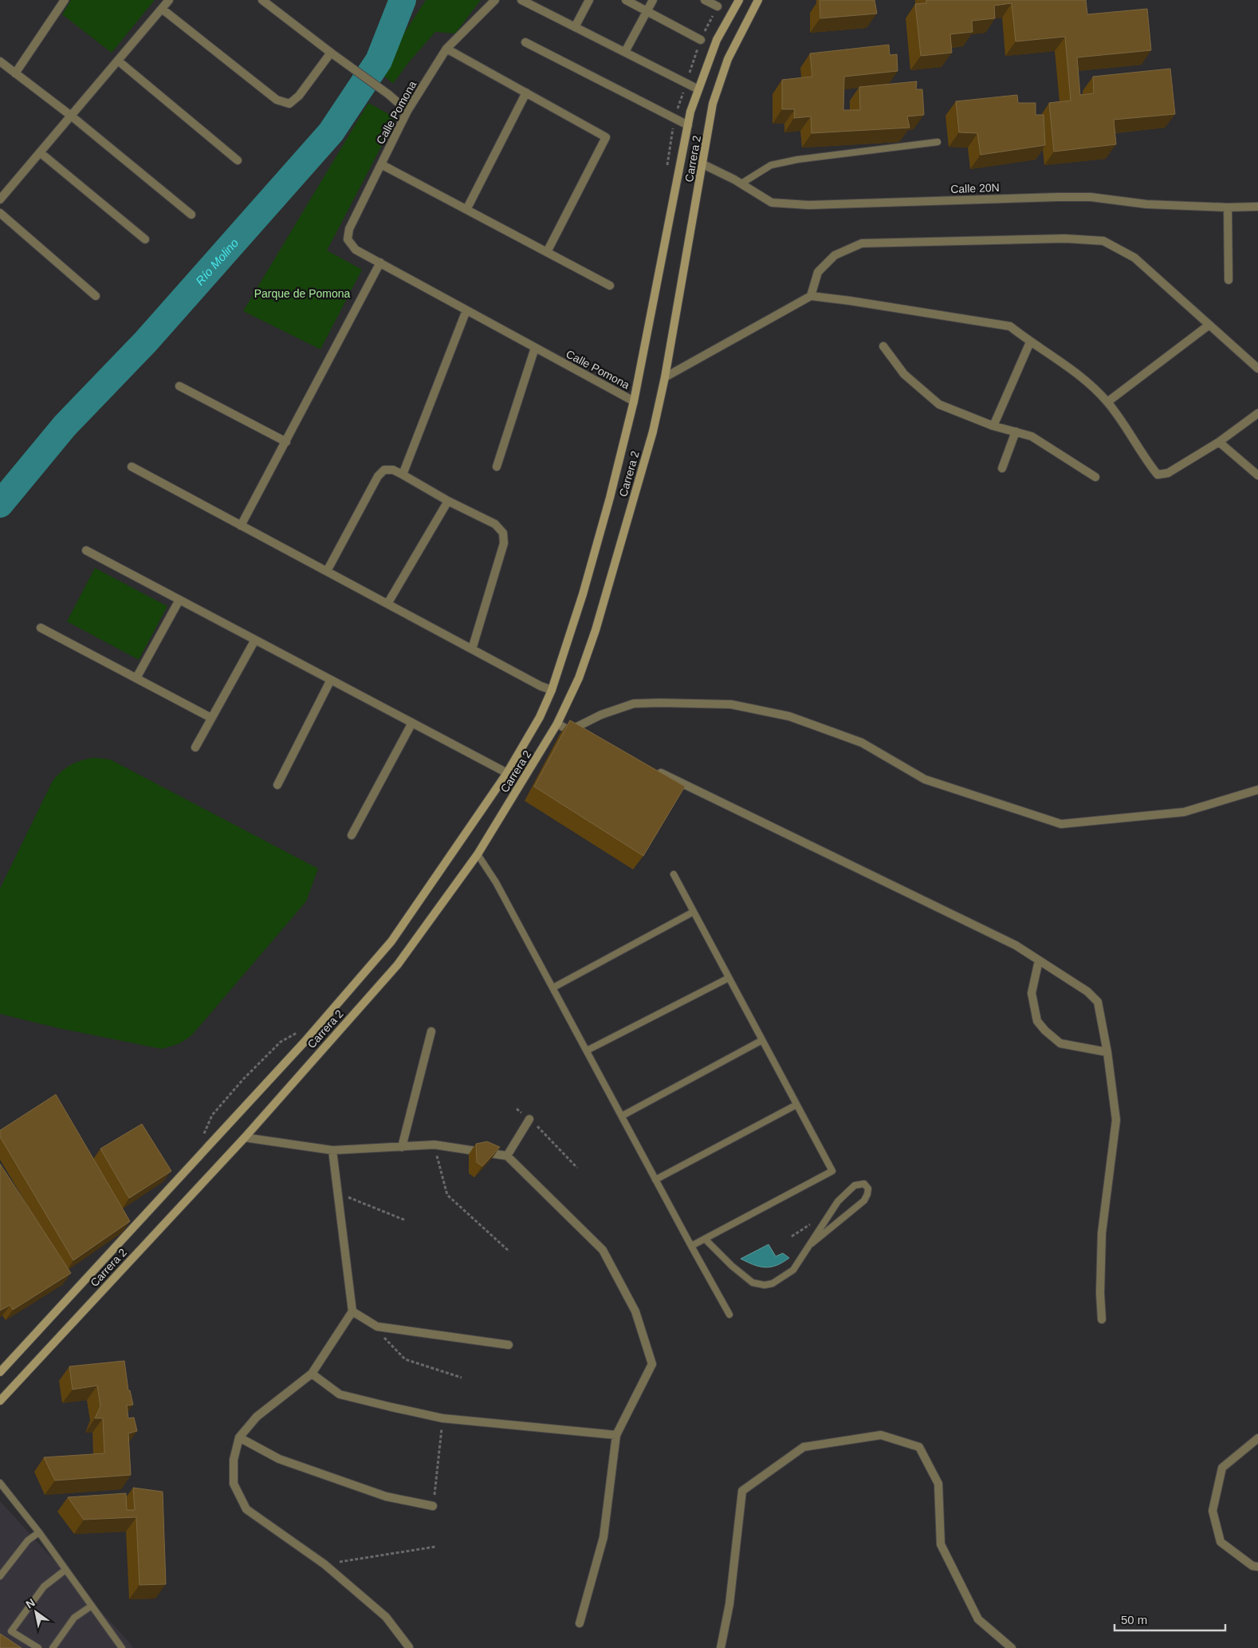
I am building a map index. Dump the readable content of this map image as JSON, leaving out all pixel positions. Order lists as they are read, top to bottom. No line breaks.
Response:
{"streets":{"main road":["Carrera 2"],"street":["Calle Pomona","Calle 20N"]},"crossings":[["Calle Pomona","Carrera 2"],["Carrera 2","Calle 20N"]],"water":["Río Molino"],"parks":["Parque de Pomona"],"scale_bar":"50 m","north":"top left"}
